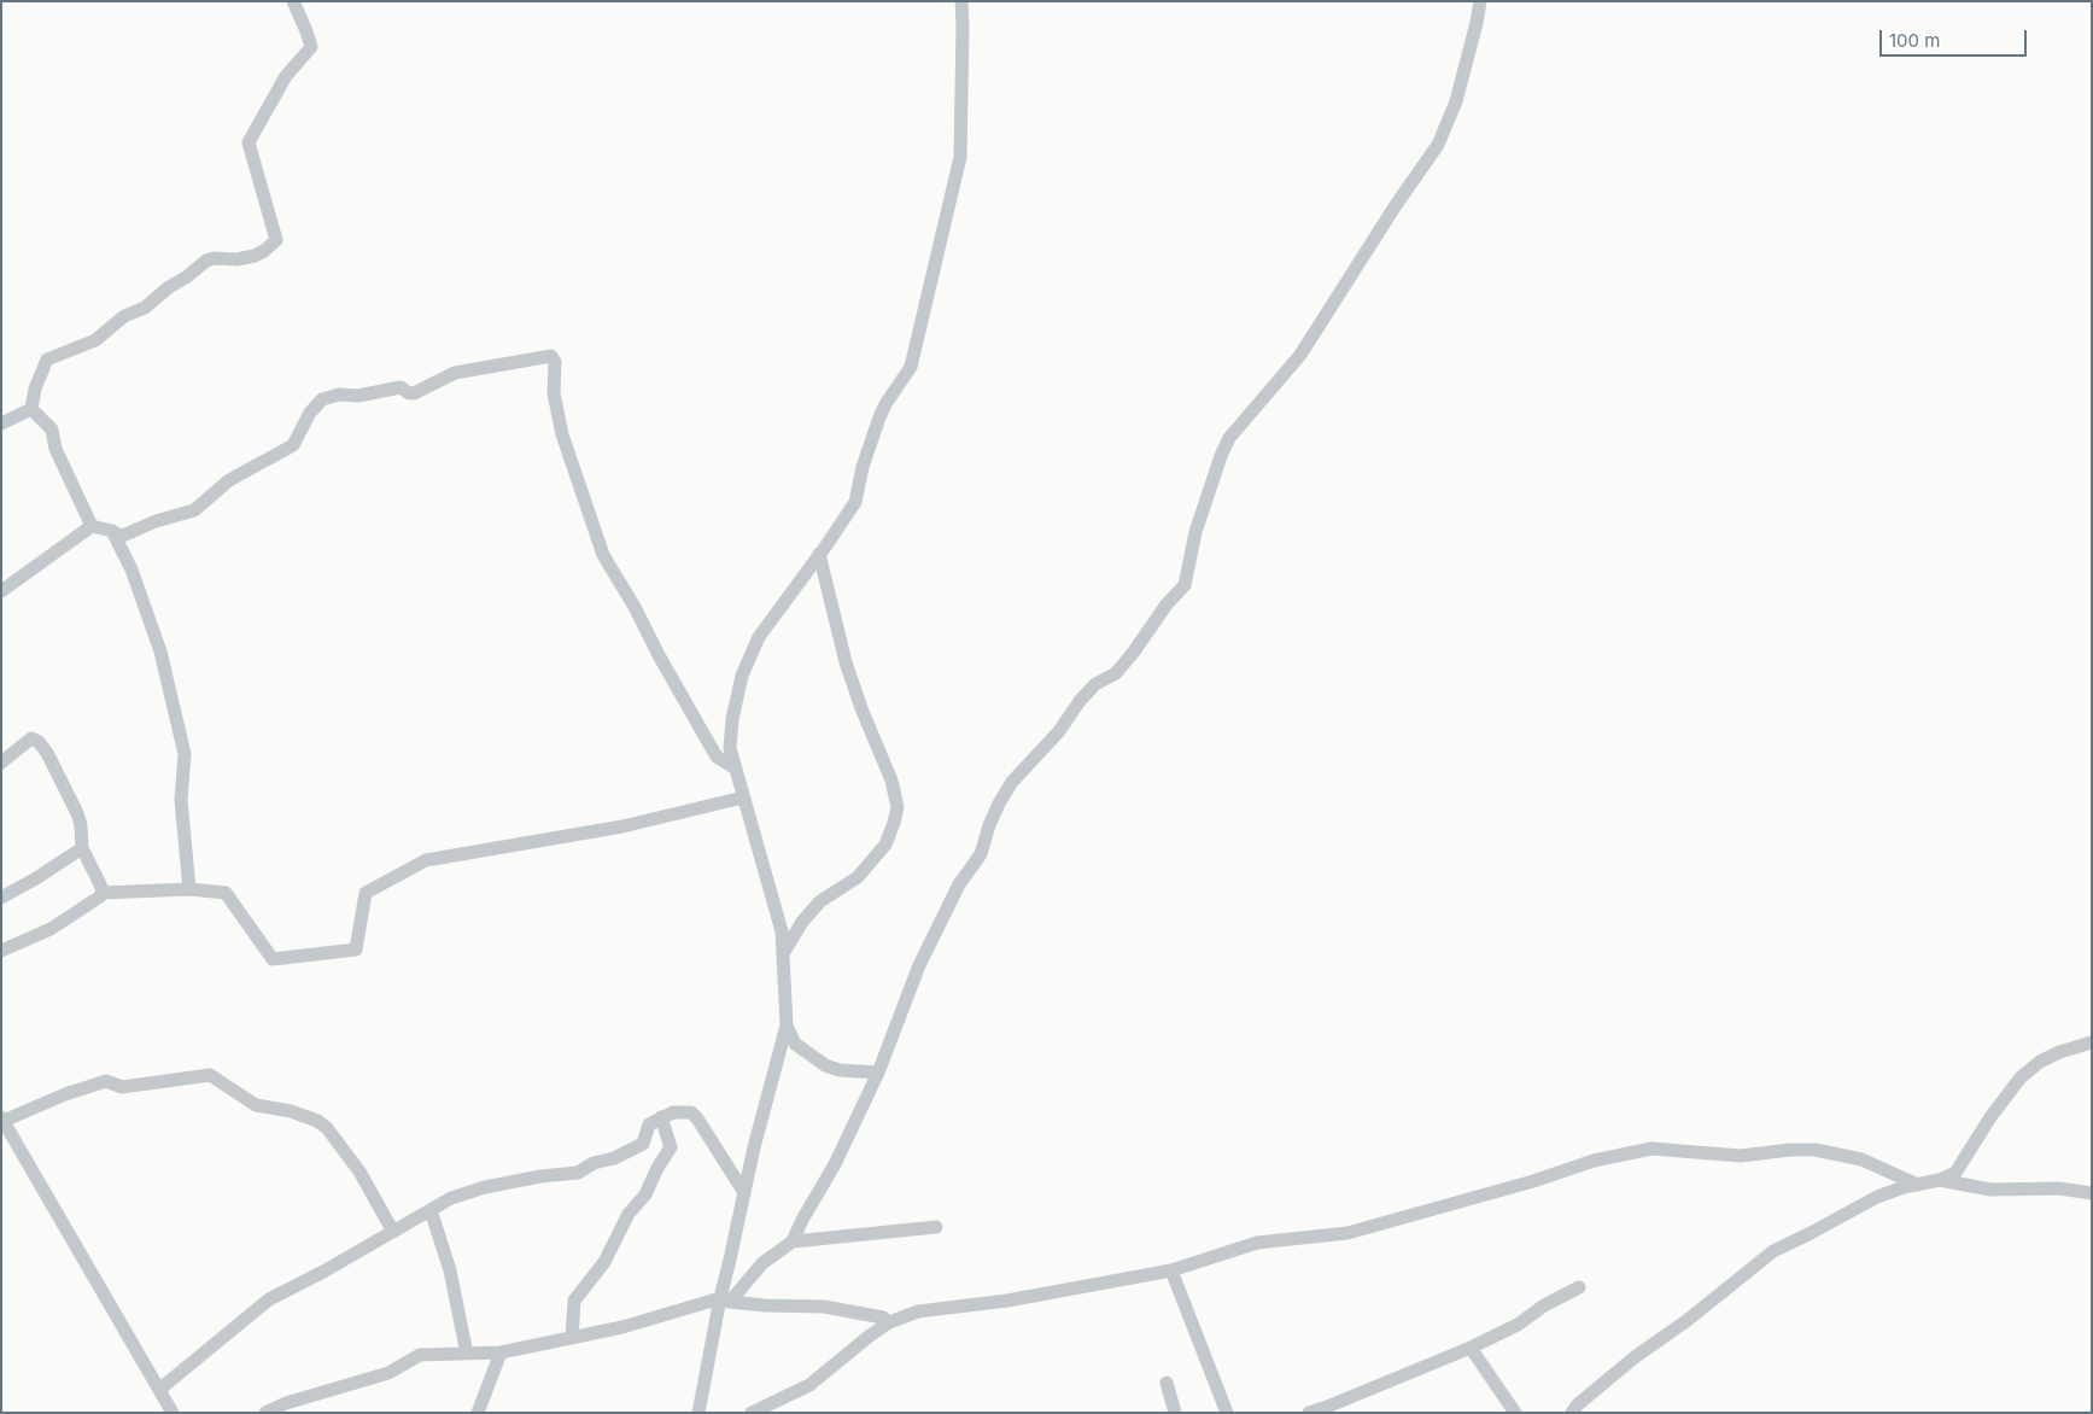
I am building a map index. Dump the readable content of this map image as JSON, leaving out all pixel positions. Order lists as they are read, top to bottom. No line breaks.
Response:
{"scale_bar":"100 m"}
